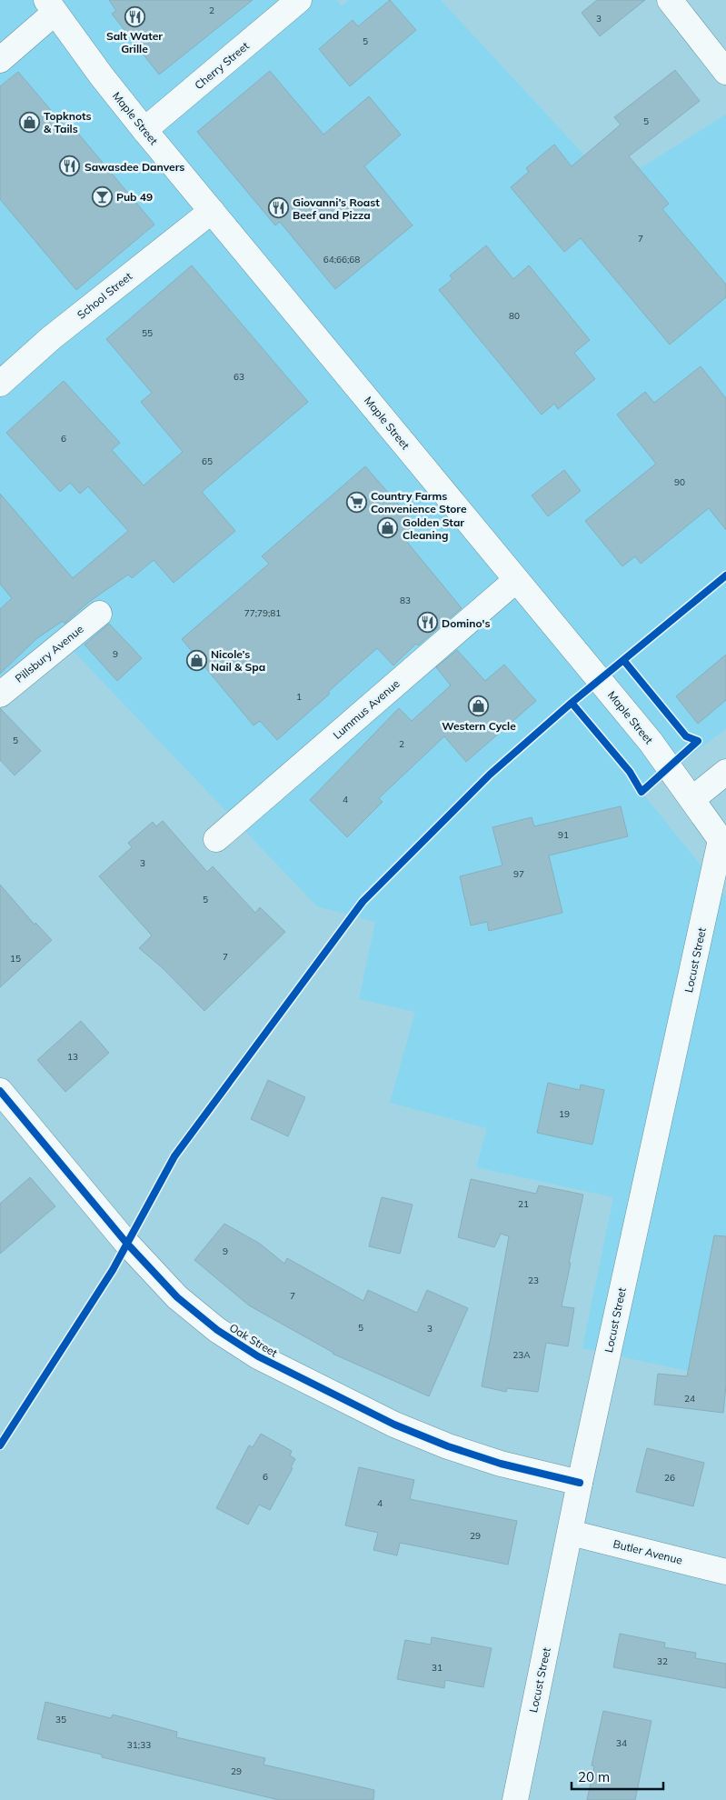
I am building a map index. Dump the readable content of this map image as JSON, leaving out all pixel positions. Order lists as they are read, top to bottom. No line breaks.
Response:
{"streets":{"main road":["Cherry Street","Maple Street","School Street","Pillsbury Avenue","Lummus Avenue","Locust Street","Oak Street","Butler Avenue"]},"crossings":[["Cherry Street","Maple Street"],["Maple Street","School Street"],["Maple Street","Lummus Avenue"],["Maple Street","Locust Street"],["Locust Street","Oak Street"],["Locust Street","Butler Avenue"]],"places":{"restaurant":["Salt Water Grille","Sawasdee Danvers","Giovanni’s Roast Beef and Pizza","Domino's"],"shop":["Topknots & Tails","Golden Star Cleaning","Nicole’s Nail & Spa","Western Cycle"],"bar":["Pub 49"],"supermarket":["Country Farms Convenience Store"]},"house_numbers":["2","3","5","5","7","64;66;68","80","55","63","6","65","90","83","77;79;81","9","1","5","2","4","91","3","97","5","7","15","13","19","21","9","23","7","5","3","23A","24","6","26","4","29","32","31","35","34","31;33","29"],"scale_bar":"20 m"}
